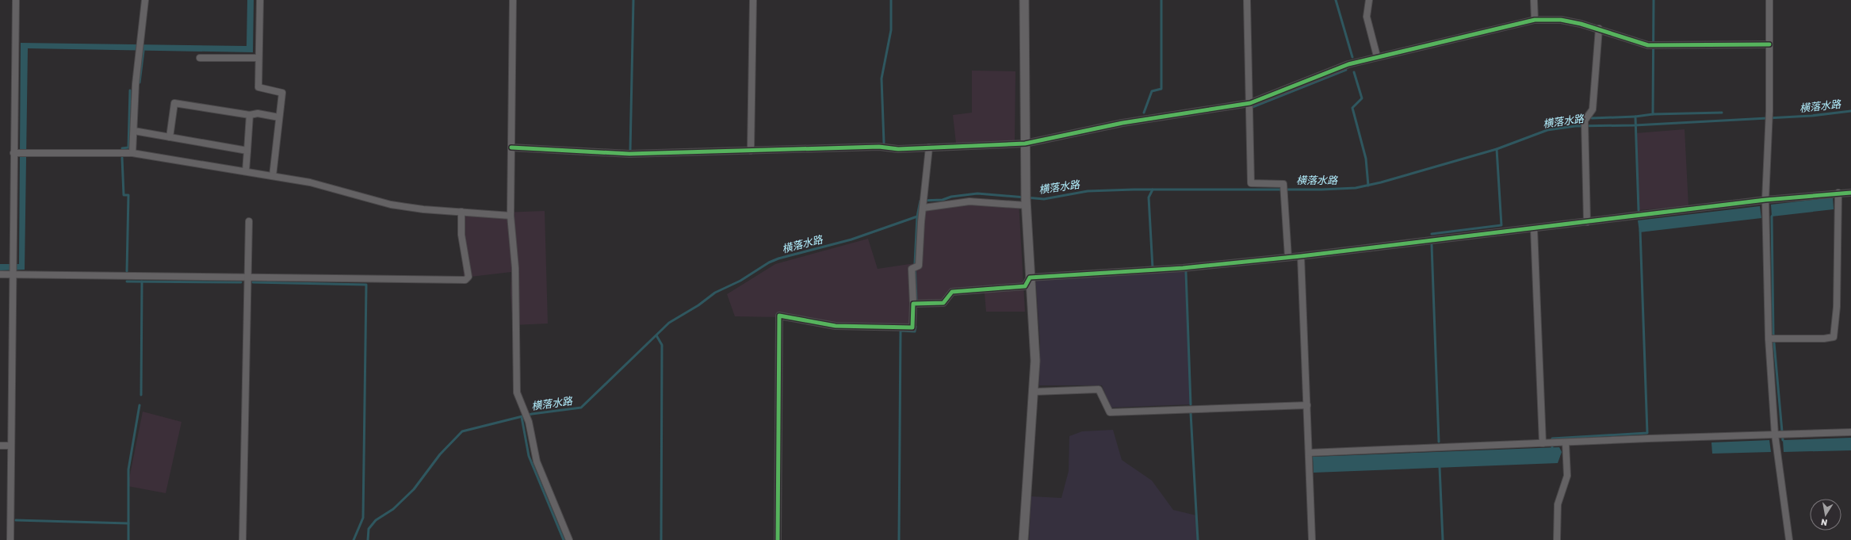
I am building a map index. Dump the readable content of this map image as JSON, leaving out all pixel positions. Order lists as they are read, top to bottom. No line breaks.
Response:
{"water":["横落水路"],"north":"bottom"}
